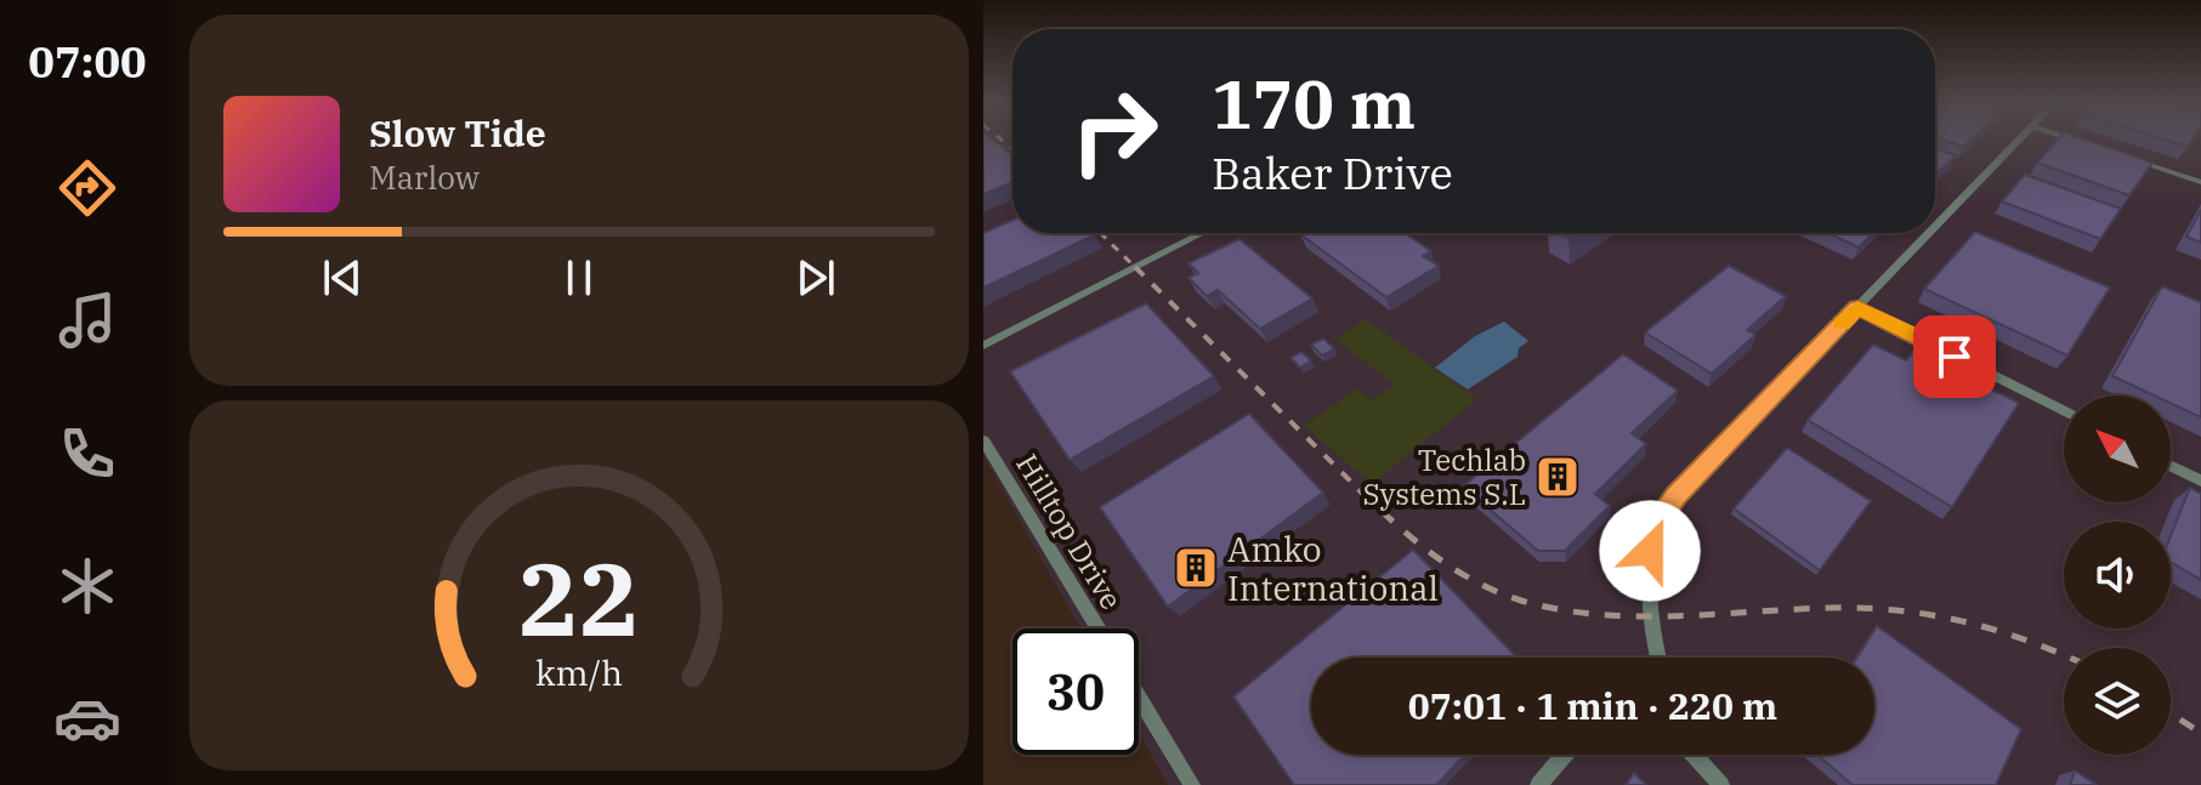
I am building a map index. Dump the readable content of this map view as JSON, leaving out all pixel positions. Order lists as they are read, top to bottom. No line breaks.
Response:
{"streets":{"street":["Hilltop Drive"]},"places":{"building":["Techlab Systems S.L","Amko International"]},"north":"top left","page":{"tabs":"07:00","turn":["170 m","Baker Drive"],"song":["Slow Tide","Marlow"],"limit":"30","trip":"07:01 · 1 min · 220 m","gauge":["22","km/h"]}}
